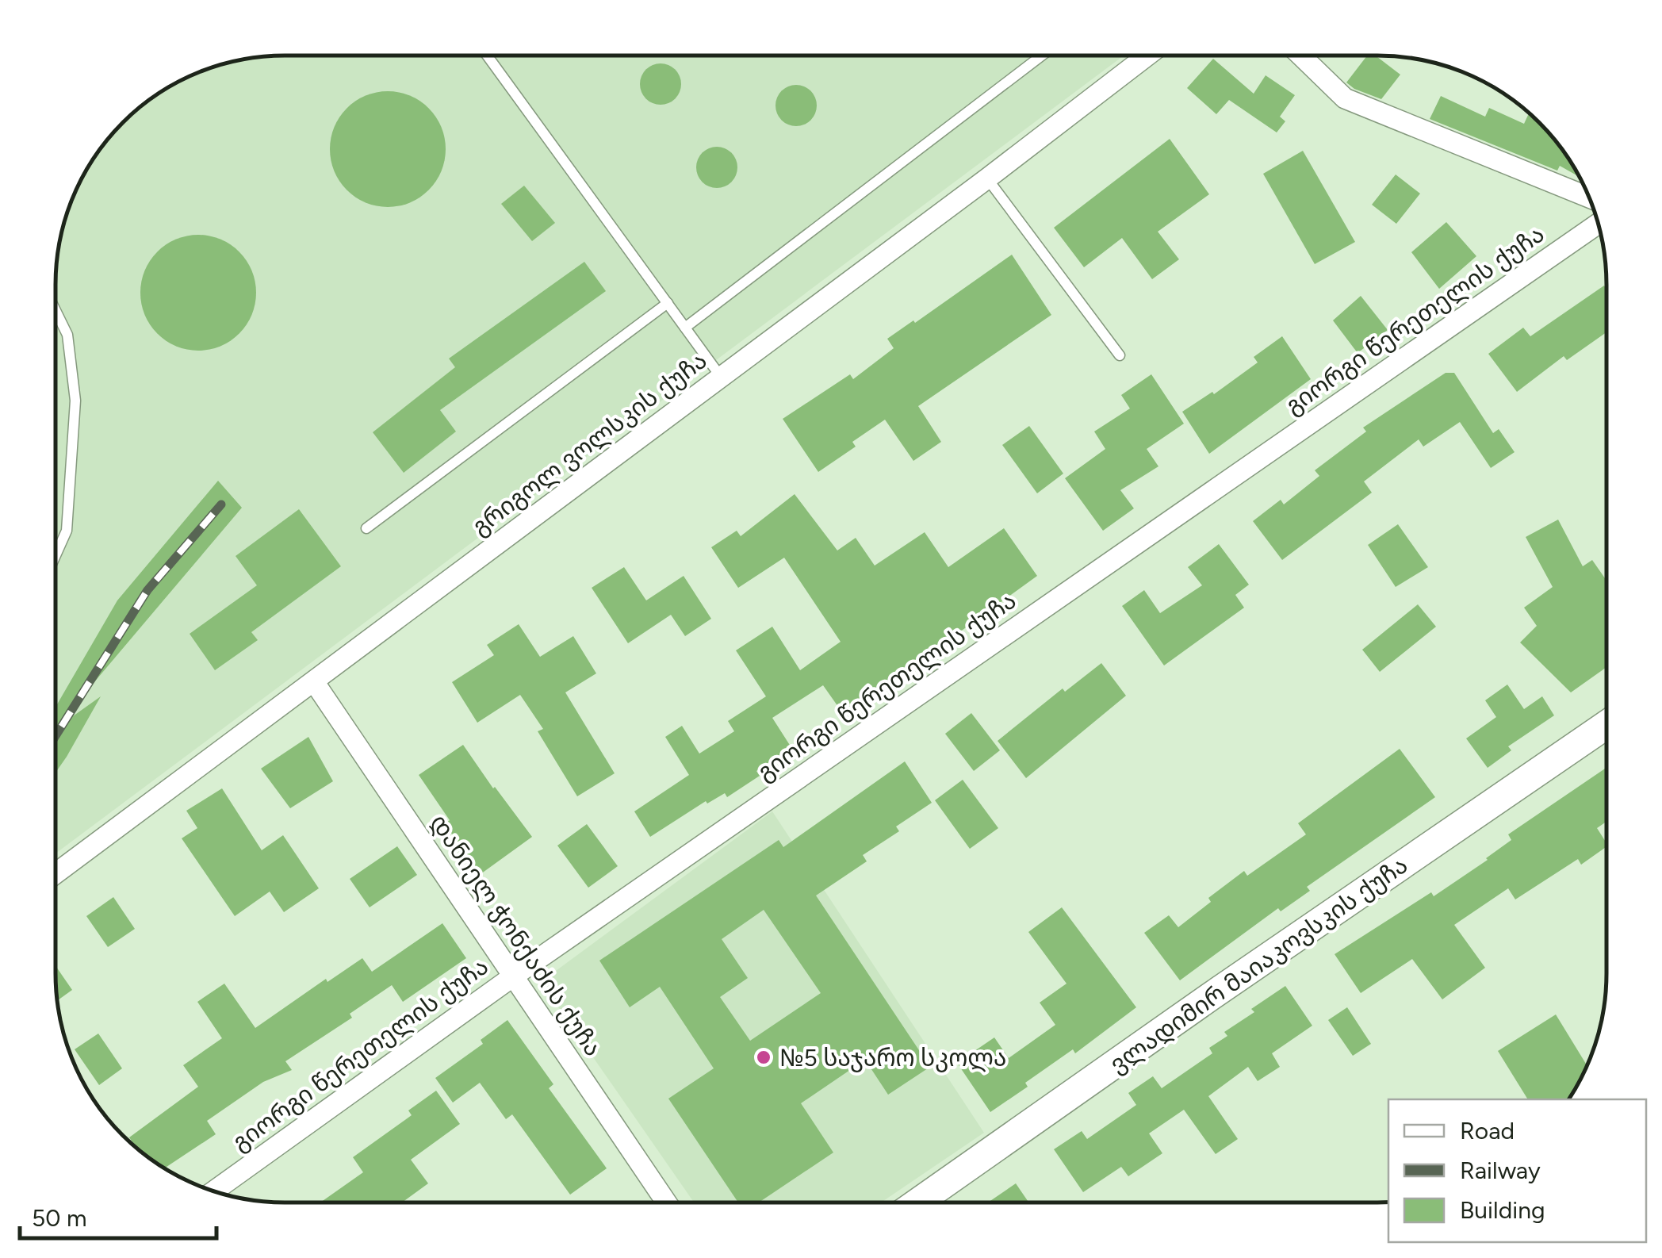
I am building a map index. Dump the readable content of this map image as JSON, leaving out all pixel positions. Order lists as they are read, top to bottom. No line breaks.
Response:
{"streets":{"main road":["ვლადიმირ მაიაკოვსკის ქუჩა"],"street":["გიორგი წერეთელის ქუჩა","გრიგოლ ვოლსკის ქუჩა","დანიელ ჭონქაძის ქუჩა"]},"crossings":[["გიორგი წერეთელის ქუჩა","დანიელ ჭონქაძის ქუჩა"],["გრიგოლ ვოლსკის ქუჩა","დანიელ ჭონქაძის ქუჩა"]],"places":["№5 საჯარო სკოლა"],"legend":["Road","Railway","Building"],"scale_bar":"50 m"}
